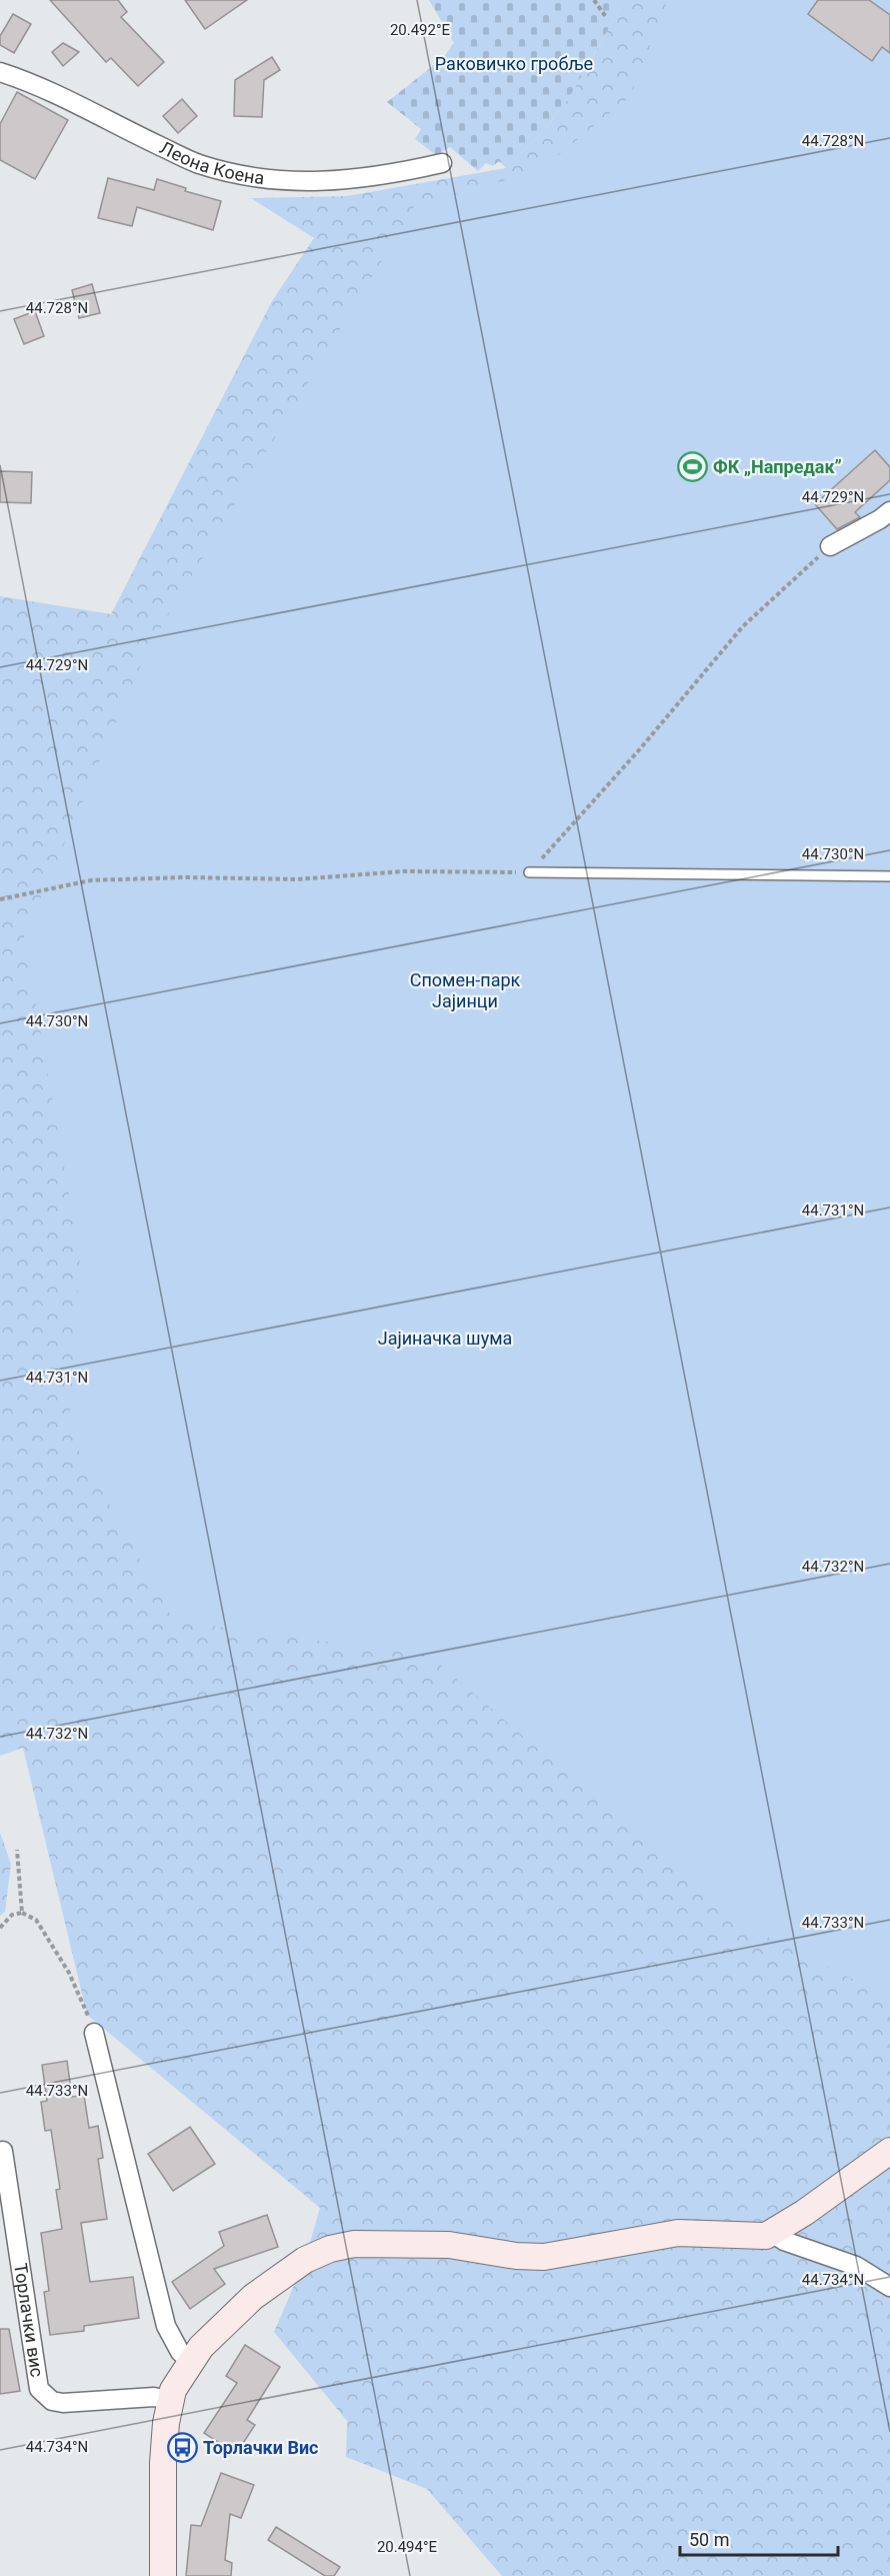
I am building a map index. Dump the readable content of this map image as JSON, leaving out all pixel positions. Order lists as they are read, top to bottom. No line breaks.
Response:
{"streets":{"street":["Леона Коена","Торлачки вис"]},"parks":["Раковичко гробље","Спомен-парк Јајинци","Јајиначка шума"],"places":{"sports":["ФК „Напредак”"],"bus stop":["Торлачки Вис"]},"scale_bar":"50 m","coordinates":["20.492°E","44.728°N","44.729°N","44.730°N","44.731°N","44.732°N","44.733°N","44.734°N","20.494°E"]}
